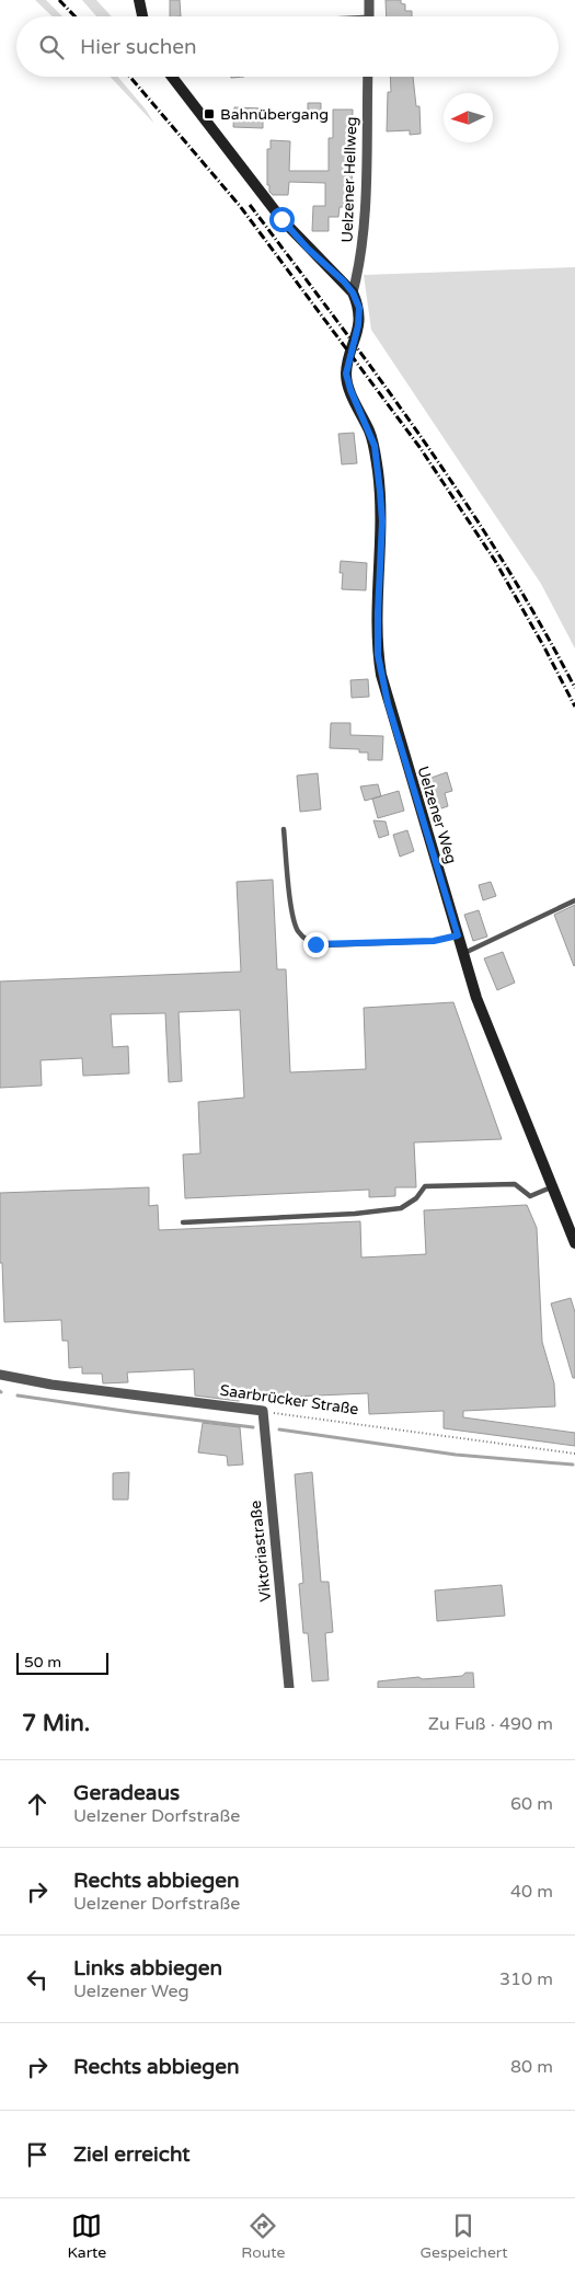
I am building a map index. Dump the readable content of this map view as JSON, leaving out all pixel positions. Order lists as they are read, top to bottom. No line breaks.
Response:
{"streets":{"street":["Uelzener Hellweg","Uelzener Weg","Saarbrücker Straße","Viktoriastraße"]},"crossings":[["Uelzener Hellweg","Uelzener Weg"],["Saarbrücker Straße","Viktoriastraße"]],"places":{"transit":["Bahnübergang"]},"scale_bar":"50 m","north":"left","page":{"search":"Hier suchen","scale":"50 m","heading":["7 Min.","Zu Fuß · 490 m"],"list":[["Geradeaus","Uelzener Dorfstraße","60 m"],["Rechts abbiegen","Uelzener Dorfstraße","40 m"],["Links abbiegen","Uelzener Weg","310 m"],["Rechts abbiegen","80 m"],"Ziel erreicht"],"nav":["Karte","Route","Gespeichert"]}}
